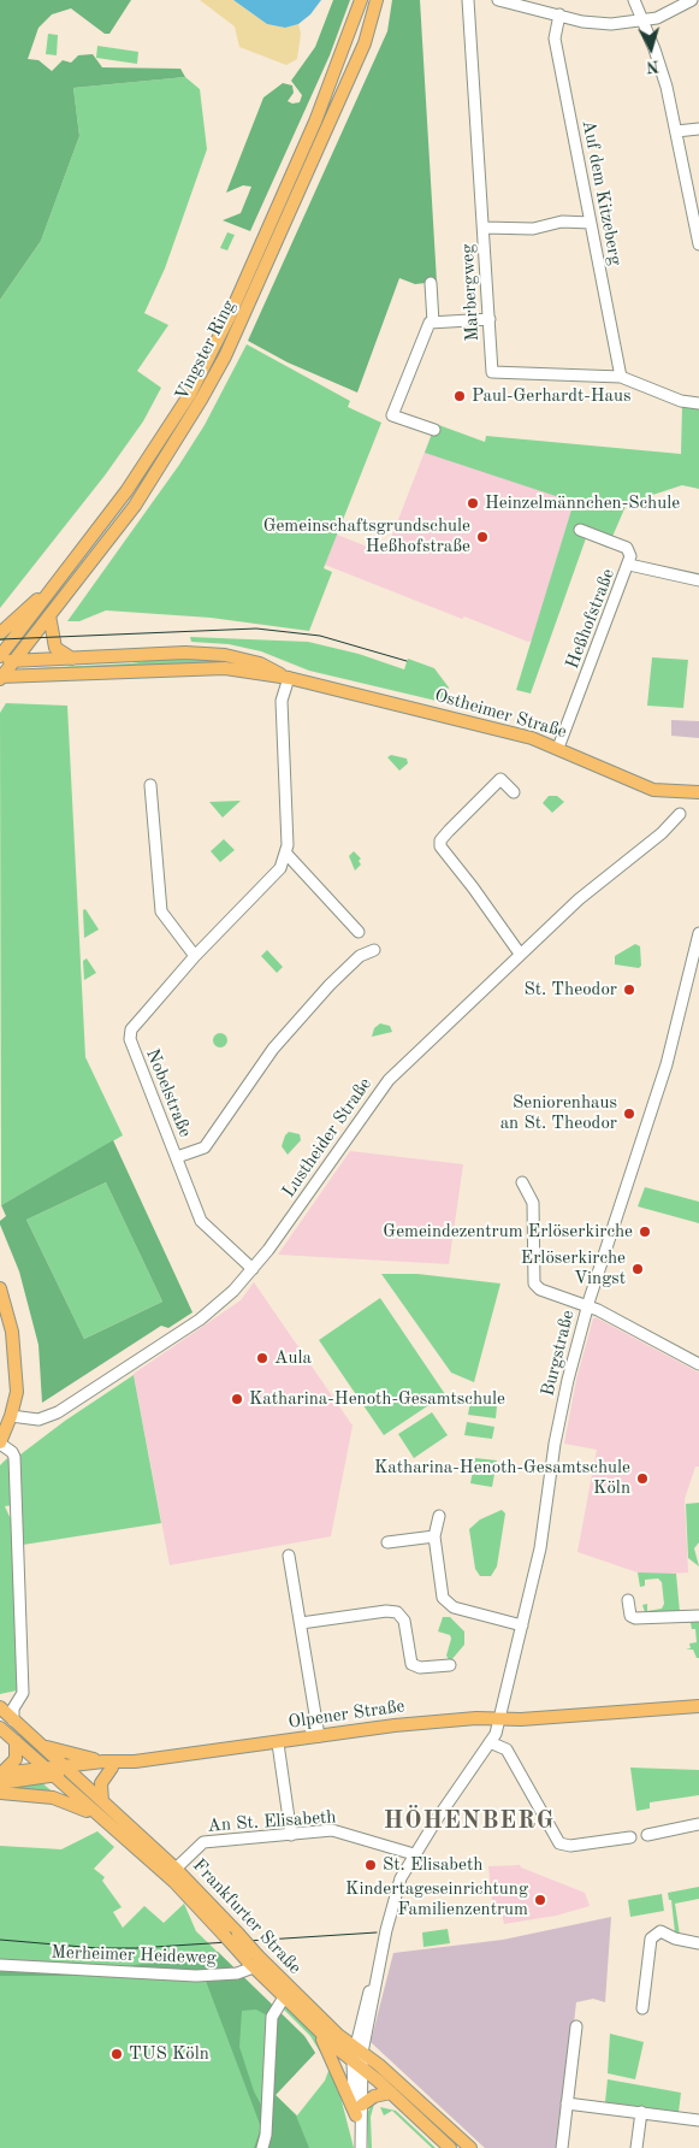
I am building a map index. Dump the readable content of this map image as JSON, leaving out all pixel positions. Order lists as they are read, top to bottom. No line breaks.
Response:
{"streets":{"main road":["Vingster Ring","Ostheimer Straße","Olpener Straße","Frankfurter Straße"],"street":["Auf dem Kitzeberg","Marbergweg","Heßhofstraße","Nobelstraße","Lustheider Straße","Burgstraße","An St. Elisabeth","Merheimer Heideweg"]},"crossings":[["Auf dem Kitzeberg","Marbergweg"],["Vingster Ring","Ostheimer Straße"],["Heßhofstraße","Ostheimer Straße"],["Nobelstraße","Lustheider Straße"],["Burgstraße","Olpener Straße"],["Burgstraße","An St. Elisabeth"],["Burgstraße","Frankfurter Straße"],["Olpener Straße","Frankfurter Straße"],["An St. Elisabeth","Frankfurter Straße"],["Frankfurter Straße","Merheimer Heideweg"]],"districts":["HÖHENBERG"],"places":["Paul-Gerhardt-Haus","Heinzelmännchen-Schule","Gemeinschaftsgrundschule Heßhofstraße","St. Theodor","Seniorenhaus an St. Theodor","Gemeindezentrum Erlöserkirche","Erlöserkirche Vingst","Aula","Katharina-Henoth-Gesamtschule","Katharina-Henoth-Gesamtschule Köln","St. Elisabeth","Kindertageseinrichtung Familienzentrum","TUS Köln"],"north":"bottom"}
